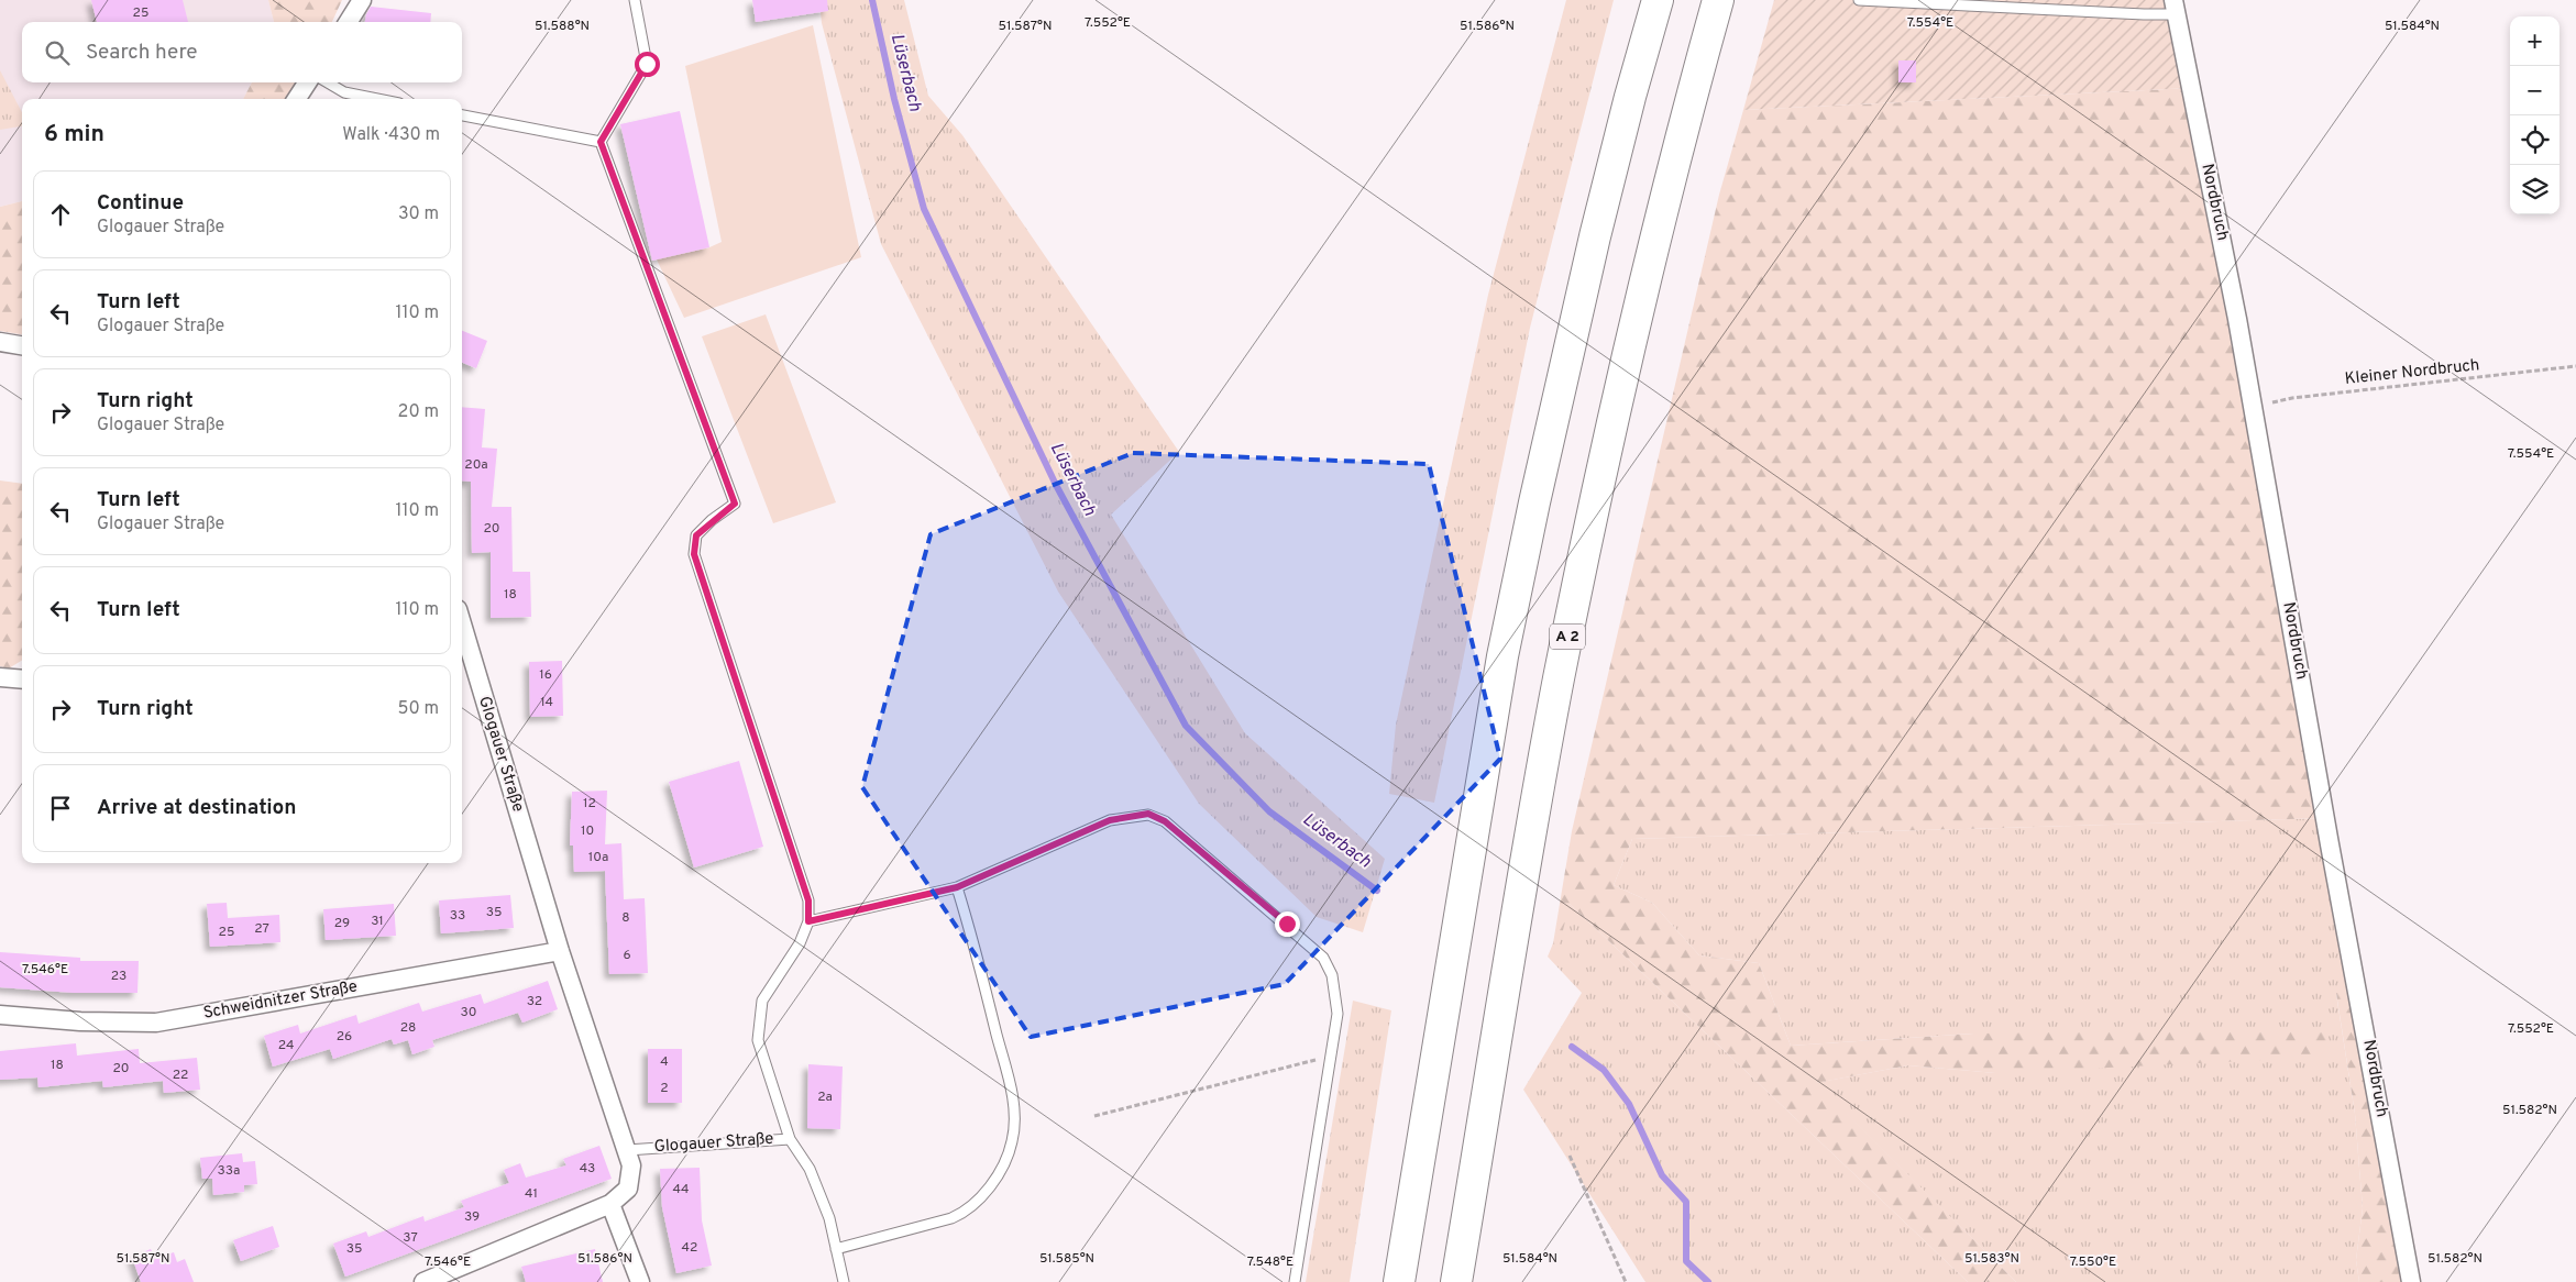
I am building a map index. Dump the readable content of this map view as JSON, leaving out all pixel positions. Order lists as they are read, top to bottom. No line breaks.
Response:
{"streets":{"highway":["A 2"],"street":["Nordbruch","Glogauer Straße","Schweidnitzer Straße"],"path":["Kleiner Nordbruch"]},"crossings":[["Nordbruch","Kleiner Nordbruch"],["Glogauer Straße","Schweidnitzer Straße"]],"water":["Lüserbach"],"house_numbers":["25","20a","20","18","16","14","12","10","10a","35","33","8","31","29","27","25","6","23","32","30","28","26","24","4","18","20","22","2","2a","43","33a","44","41","39","37","42","35"],"page":{"map_buttons":["+","−"],"search":"Search here","heading":["6 min","Walk · 430 m"],"list":[["Continue","Glogauer Straße","30 m"],["Turn left","Glogauer Straße","110 m"],["Turn right","Glogauer Straße","20 m"],["Turn left","Glogauer Straße","110 m"],["Turn left","110 m"],["Turn right","50 m"],"Arrive at destination"]},"coordinates":["7.552°E","7.554°E","51.588°N","51.587°N","51.586°N","51.584°N","7.546°E","51.582°N","51.585°N","51.583°N","7.548°E","7.550°E"]}
